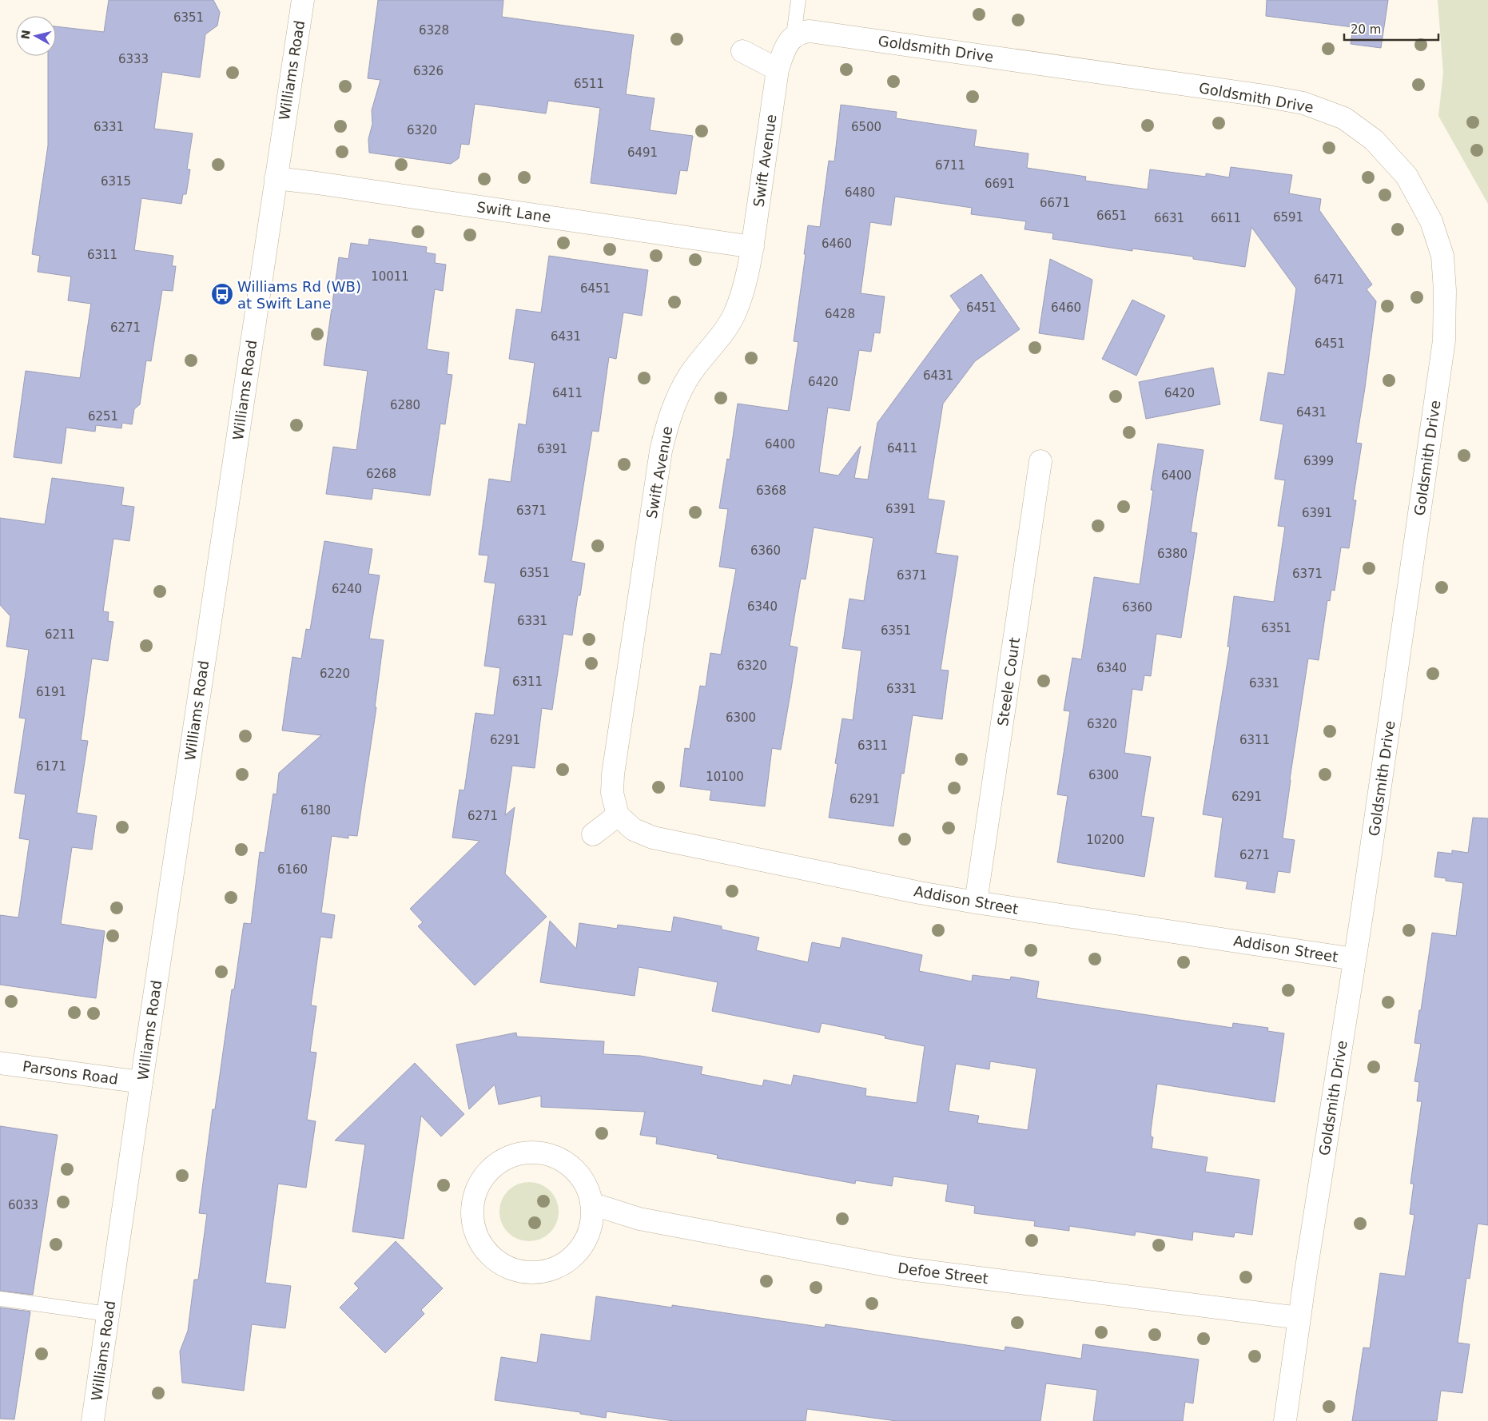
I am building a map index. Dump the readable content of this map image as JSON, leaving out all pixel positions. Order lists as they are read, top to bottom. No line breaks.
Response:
{"streets":{"street":["Goldsmith Drive","Williams Road","Swift Avenue","Swift Lane","Steele Court","Addison Street","Parsons Road","Defoe Street"]},"crossings":[["Goldsmith Drive","Addison Street"],["Goldsmith Drive","Defoe Street"],["Williams Road","Swift Lane"],["Williams Road","Parsons Road"],["Swift Avenue","Swift Lane"],["Swift Avenue","Addison Street"],["Steele Court","Addison Street"]],"places":{"bus stop":["Williams Rd (WB) at Swift Lane"]},"house_numbers":["6351","6328","6333","6326","6511","6331","6500","6320","6491","6711","6315","6691","6480","6671","6651","6591","6631","6611","6460","6311","10011","6471","6451","6451","6460","6428","6271","6431","6451","6431","6420","6411","6420","6280","6431","6251","6400","6411","6391","6399","6268","6400","6368","6391","6371","6391","6360","6380","6351","6371","6371","6240","6340","6360","6331","6351","6351","6211","6320","6340","6220","6311","6331","6331","6191","6300","6320","6291","6311","6311","6171","6300","10100","6291","6291","6180","6271","10200","6271","6160","6033"],"scale_bar":"20 m","north":"left"}
